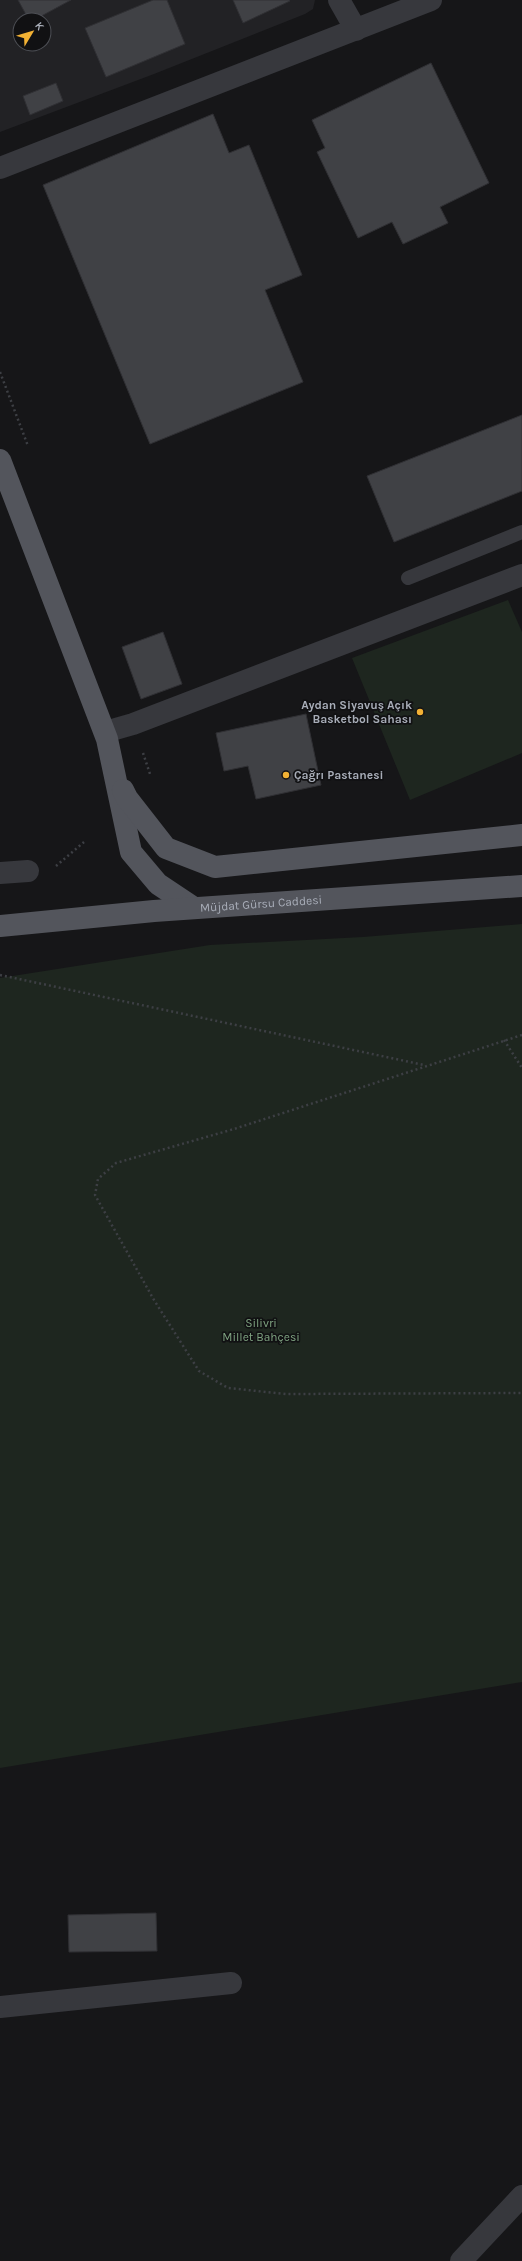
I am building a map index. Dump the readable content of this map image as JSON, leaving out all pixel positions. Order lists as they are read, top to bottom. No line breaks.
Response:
{"streets":{"main road":["Müjdat Gürsu Caddesi"]},"parks":["Silivri Millet Bahçesi"],"places":["Aydan Siyavuş Açık Basketbol Sahası","Çağrı Pastanesi"],"north":"top right"}
